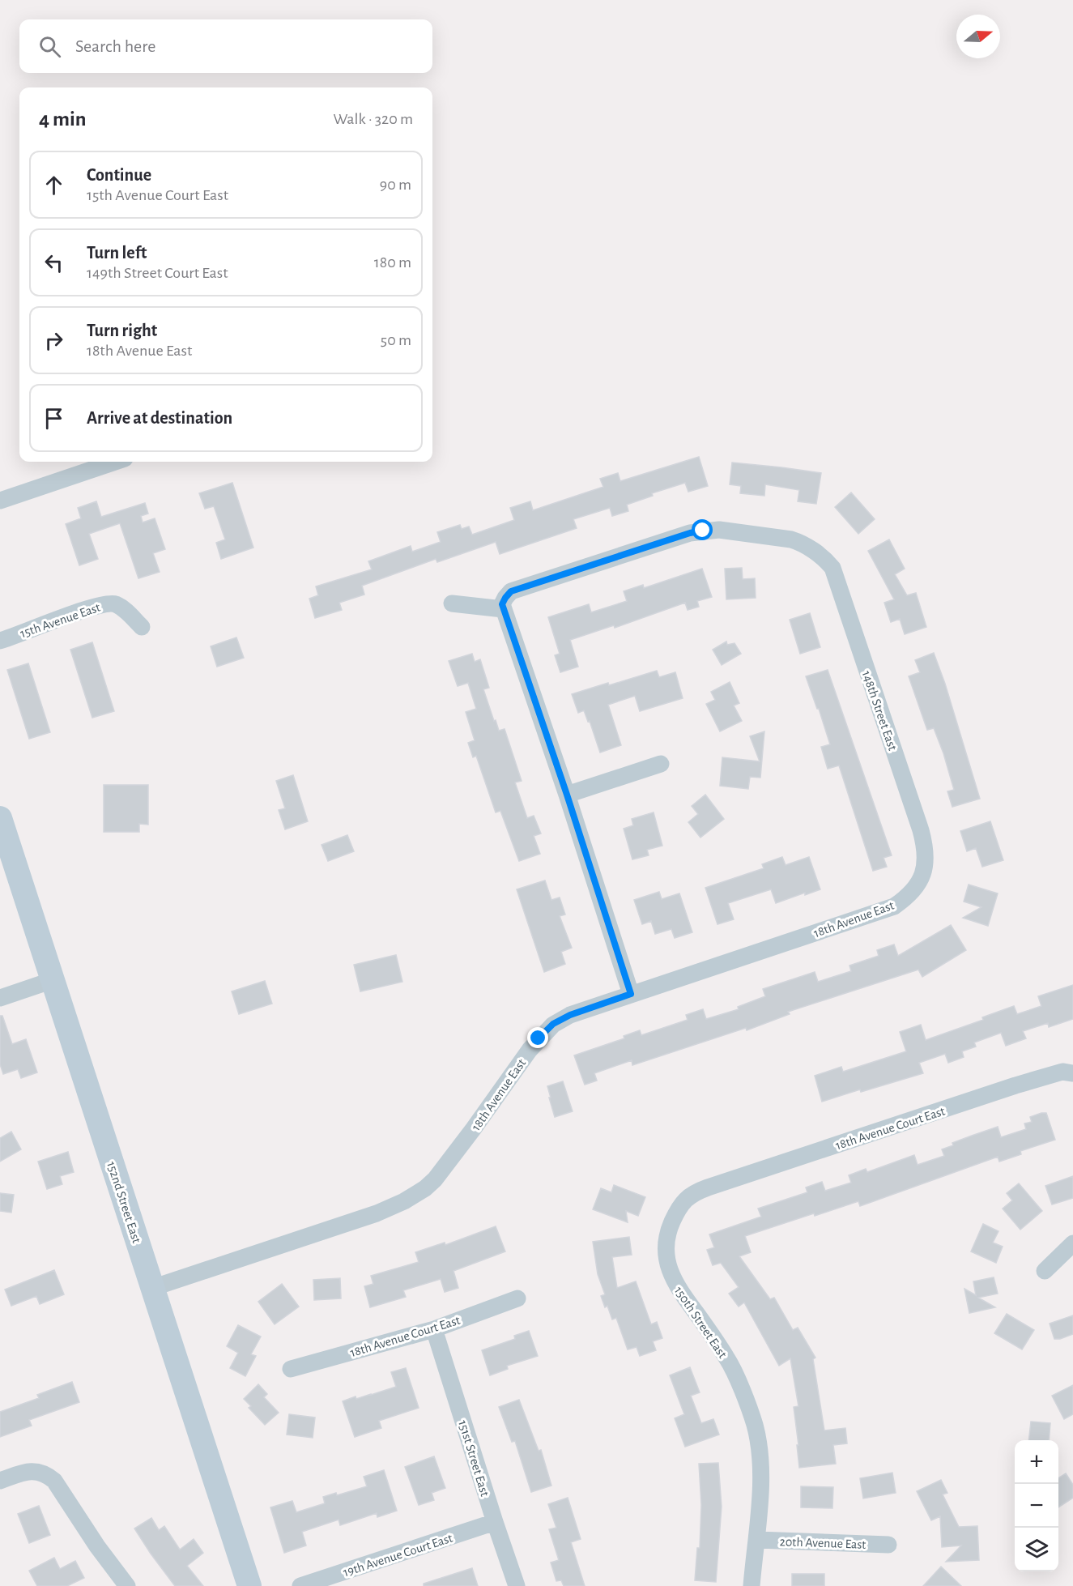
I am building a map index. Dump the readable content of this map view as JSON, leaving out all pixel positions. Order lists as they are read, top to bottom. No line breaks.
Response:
{"streets":{"main road":["152nd Street East"],"street":["15th Avenue East","148th Street East","18th Avenue East","18th Avenue Court East","150th Street East","151st Street East","20th Avenue East","19th Avenue Court East"]},"crossings":[["148th Street East","18th Avenue East"],["18th Avenue East","152nd Street East"],["18th Avenue Court East","150th Street East"],["18th Avenue Court East","151st Street East"],["150th Street East","20th Avenue East"],["151st Street East","19th Avenue Court East"]],"north":"right","page":{"search":"Search here","heading":["4 min","Walk · 320 m"],"list":[["Continue","15th Avenue Court East","90 m"],["Turn left","149th Street Court East","180 m"],["Turn right","18th Avenue East","50 m"],"Arrive at destination"],"map_buttons":["+","−"]}}
